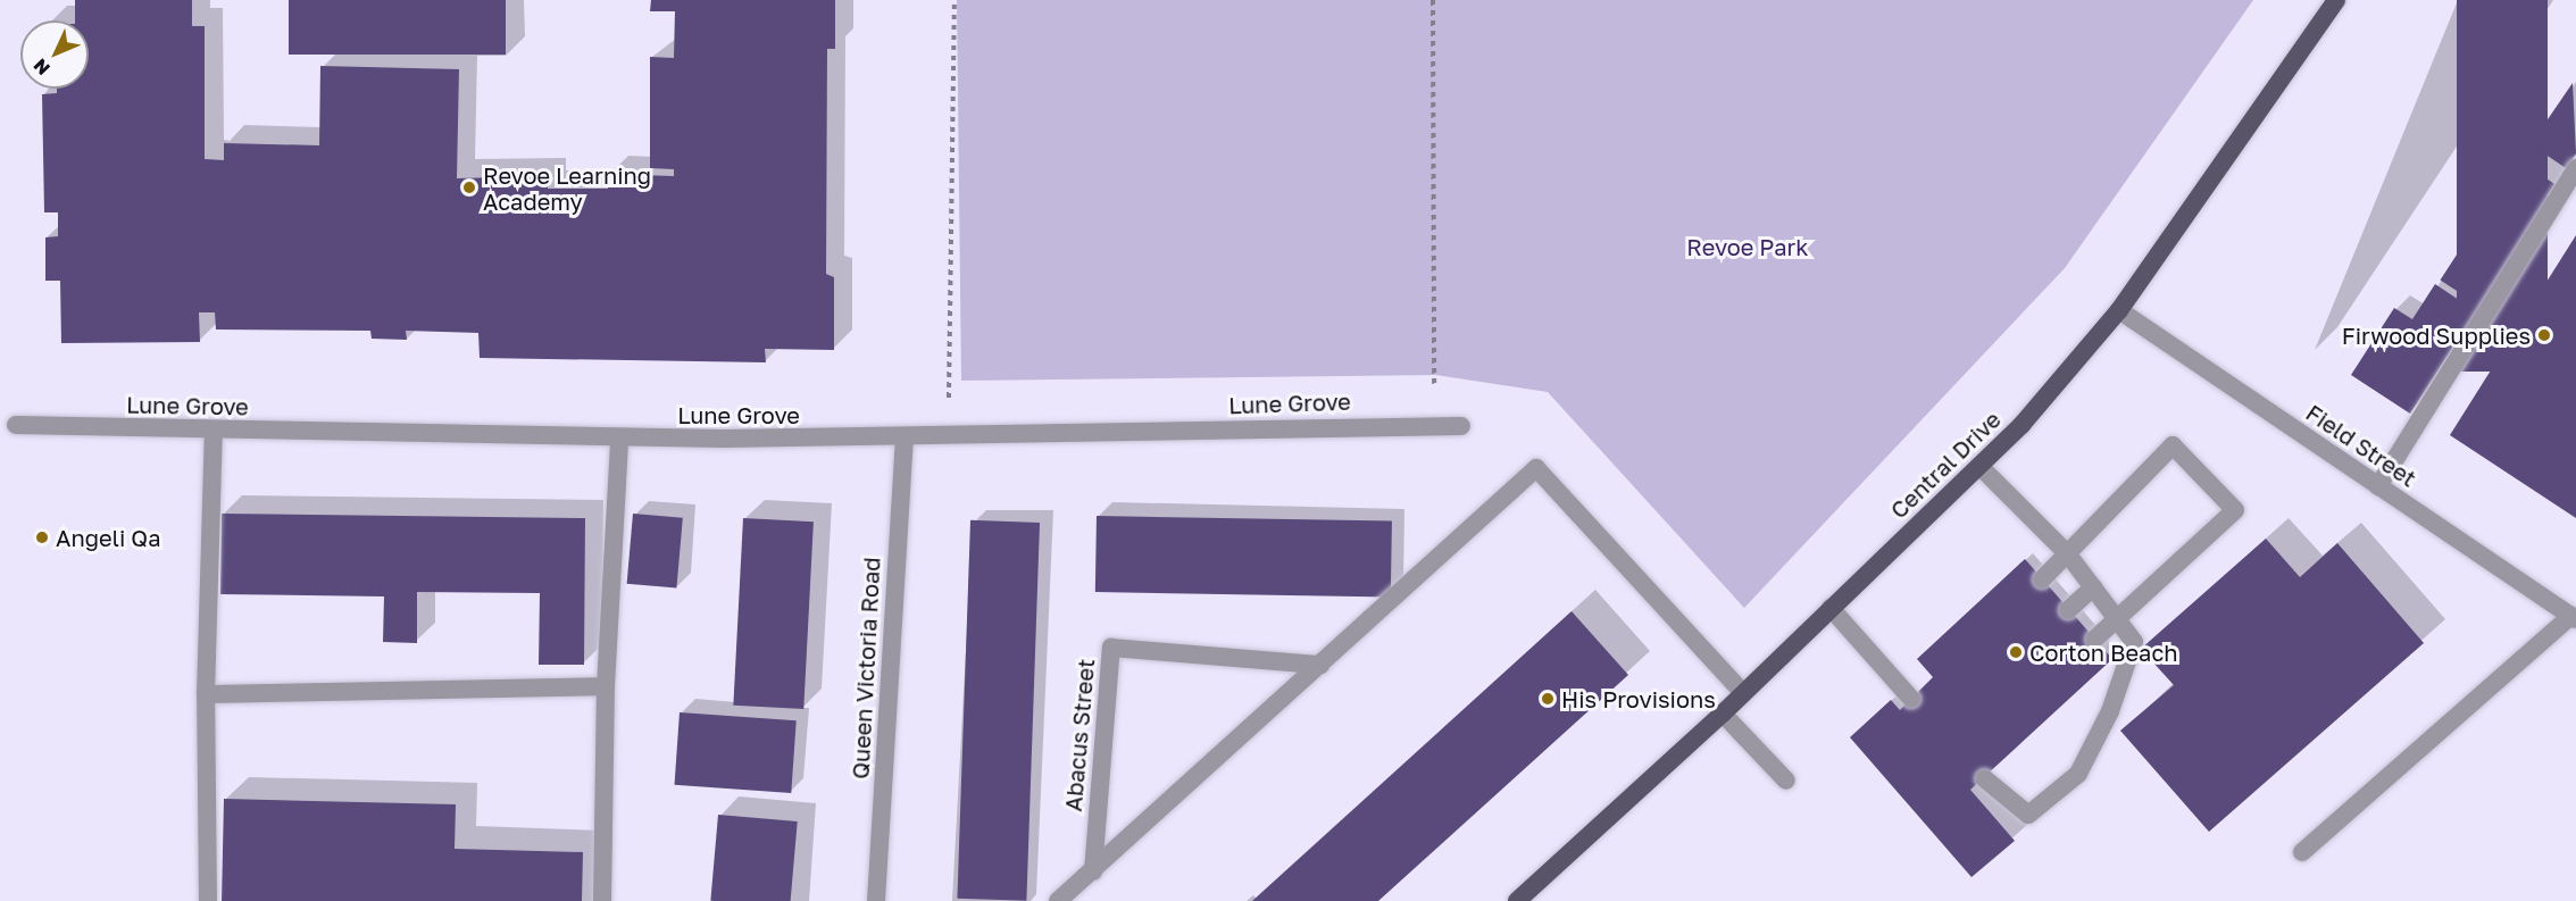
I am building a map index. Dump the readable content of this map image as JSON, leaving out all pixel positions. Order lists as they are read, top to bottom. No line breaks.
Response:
{"streets":{"main road":["Central Drive"],"street":["Lune Grove","Field Street","Queen Victoria Road","Abacus Street"]},"crossings":[["Lune Grove","Queen Victoria Road"],["Field Street","Central Drive"]],"parks":["Revoe Park"],"places":["Revoe Learning Academy","Firwood Supplies","Angeli Qa","Corton Beach","His Provisions"],"north":"bottom left"}
